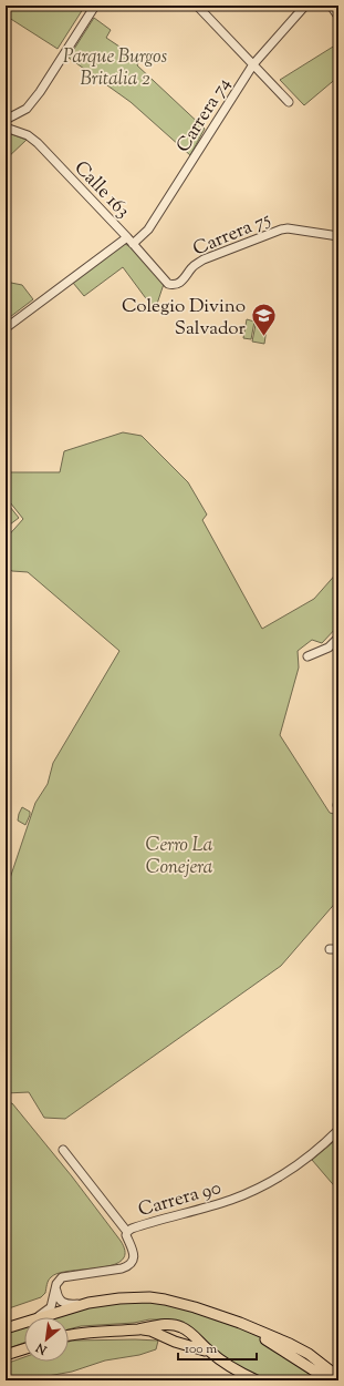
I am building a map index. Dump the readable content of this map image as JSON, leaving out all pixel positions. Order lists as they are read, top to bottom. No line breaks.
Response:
{"streets":{"street":["Carrera 74","Calle 163","Carrera 75","Carrera 90"]},"crossings":[["Carrera 74","Calle 163"],["Calle 163","Carrera 75"]],"parks":["Parque Burgos Britalia 2","Cerro La Conejera"],"places":{"school or university":["Colegio Divino Salvador"]},"scale_bar":"100 m","north":"bottom left"}
